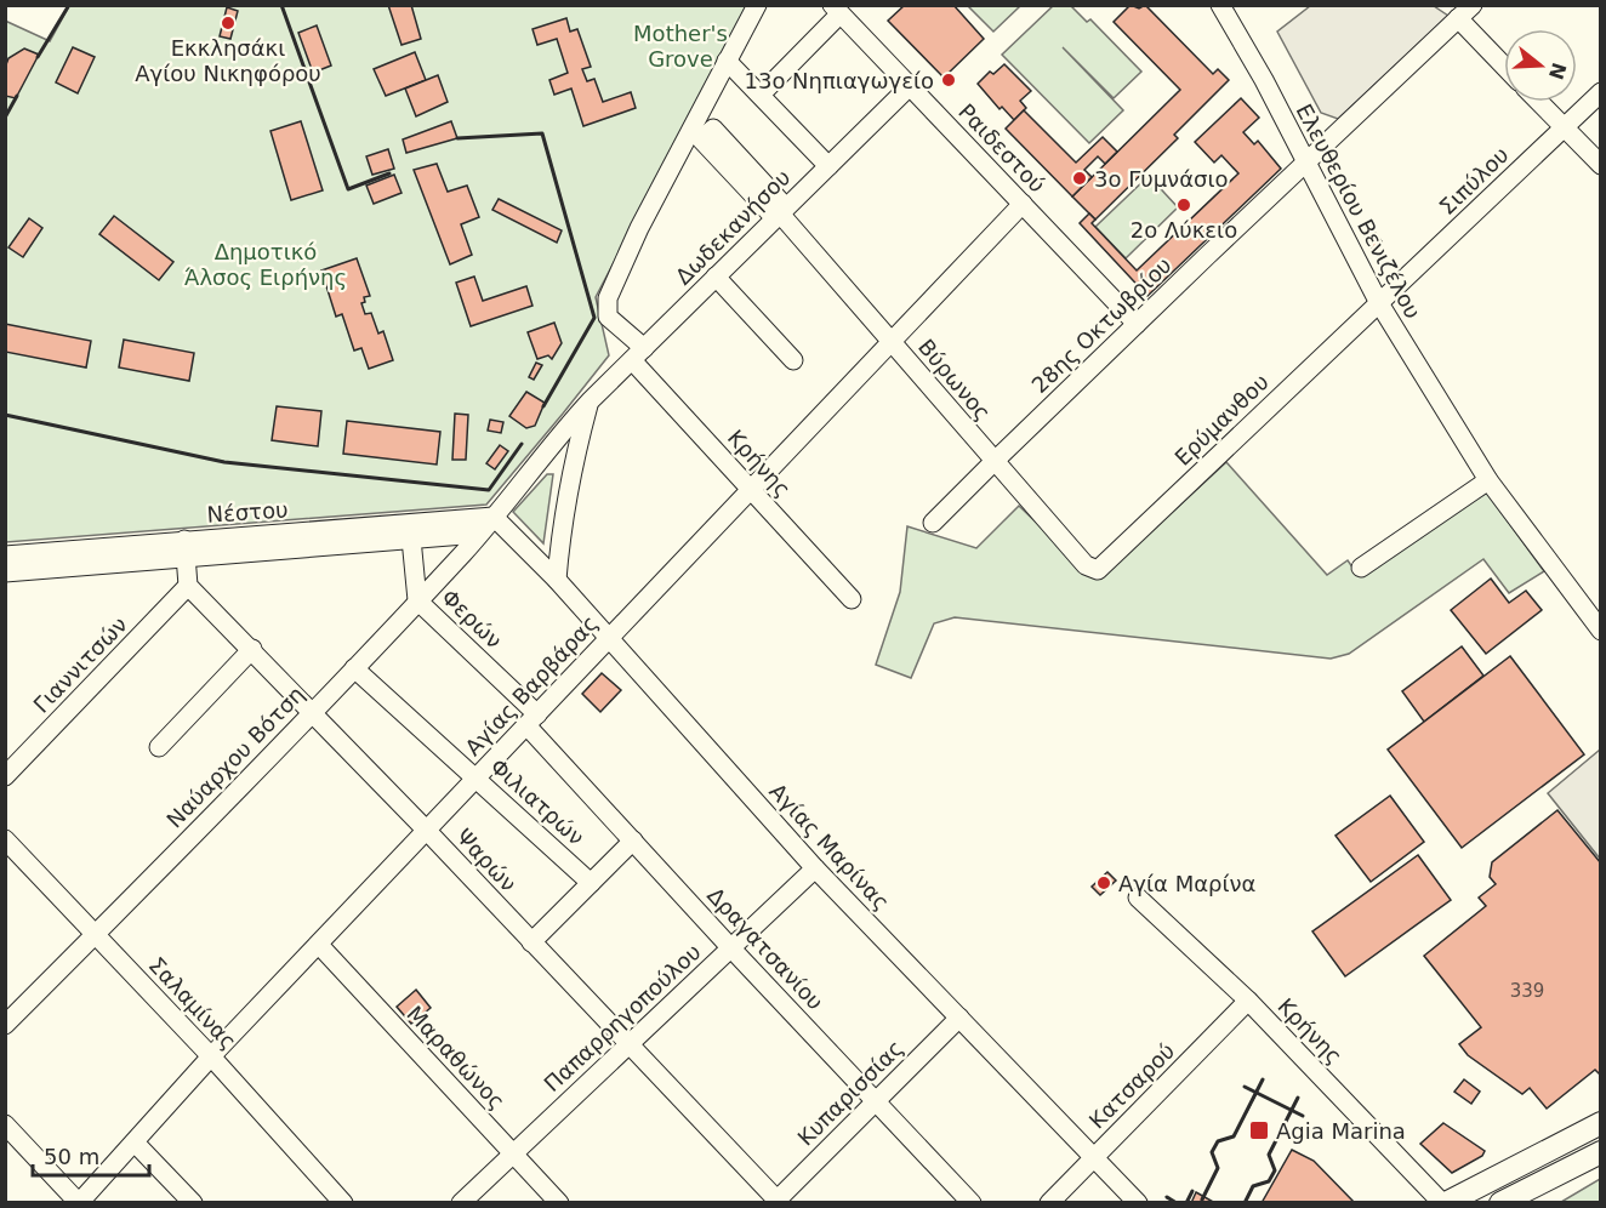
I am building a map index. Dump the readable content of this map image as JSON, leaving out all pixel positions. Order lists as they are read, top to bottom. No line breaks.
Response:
{"streets":{"street":["Ραιδεστού","Σιπύλου","Ελευθερίου Βενιζέλου","Δωδεκανήσου","28ης Οκτωβρίου","Βύρωνος","Ερύμανθου","Κρήνης","Νέστου","Φερών","Γιαννιτσών","Αγίας Βαρβάρας","Ναύαρχου Βότση","Φιλιατρών","Αγίας Μαρίνας","Ψαρών","Δραγατσανίου","Σαλαμίνας","Παπαρρηγοπούλου","Μαραθώνος","Κατσαρού","Κυπαρισσίας"]},"crossings":[["Ραιδεστού","Δωδεκανήσου"],["Ραιδεστού","28ης Οκτωβρίου"],["Ραιδεστού","Αγίας Βαρβάρας"],["Σιπύλου","Ελευθερίου Βενιζέλου"],["Σιπύλου","Ερύμανθου"],["Ελευθερίου Βενιζέλου","28ης Οκτωβρίου"],["Ελευθερίου Βενιζέλου","Ερύμανθου"],["Δωδεκανήσου","Βύρωνος"],["Δωδεκανήσου","Κρήνης"],["Δωδεκανήσου","Νέστου"],["Δωδεκανήσου","Ναύαρχου Βότση"],["Δωδεκανήσου","Αγίας Μαρίνας"],["28ης Οκτωβρίου","Βύρωνος"],["Βύρωνος","Ερύμανθου"],["Βύρωνος","Κρήνης"],["Βύρωνος","Αγίας Βαρβάρας"],["Κρήνης","Αγίας Βαρβάρας"],["Κρήνης","Κατσαρού"],["Νέστου","Φερών"],["Νέστου","Ναύαρχου Βότση"],["Νέστου","Αγίας Μαρίνας"],["Φερών","Αγίας Βαρβάρας"],["Φερών","Ναύαρχου Βότση"],["Φερών","Δραγατσανίου"],["Γιαννιτσών","Ψαρών"],["Αγίας Βαρβάρας","Φιλιατρών"],["Αγίας Βαρβάρας","Αγίας Μαρίνας"],["Αγίας Βαρβάρας","Ψαρών"],["Αγίας Βαρβάρας","Δραγατσανίου"],["Αγίας Βαρβάρας","Σαλαμίνας"],["Αγίας Βαρβάρας","Μαραθώνος"],["Ναύαρχου Βότση","Φιλιατρών"],["Ναύαρχου Βότση","Αγίας Μαρίνας"],["Ναύαρχου Βότση","Ψαρών"],["Ναύαρχου Βότση","Σαλαμίνας"],["Αγίας Μαρίνας","Παπαρρηγοπούλου"],["Αγίας Μαρίνας","Κατσαρού"],["Αγίας Μαρίνας","Κυπαρισσίας"],["Ψαρών","Παπαρρηγοπούλου"],["Ψαρών","Κυπαρισσίας"],["Δραγατσανίου","Παπαρρηγοπούλου"],["Δραγατσανίου","Κυπαρισσίας"],["Παπαρρηγοπούλου","Μαραθώνος"]],"parks":["Mother's Grove","Δημοτικό Άλσος Ειρήνης"],"places":{"other":["Εκκλησάκι Αγίου Νικηφόρου","13ο Νηπιαγωγείο","3ο Γυμνάσιο","2ο Λύκειο","Αγία Μαρίνα"],"transit":["Agia Marina"]},"house_numbers":["339"],"scale_bar":"50 m","north":"right"}
